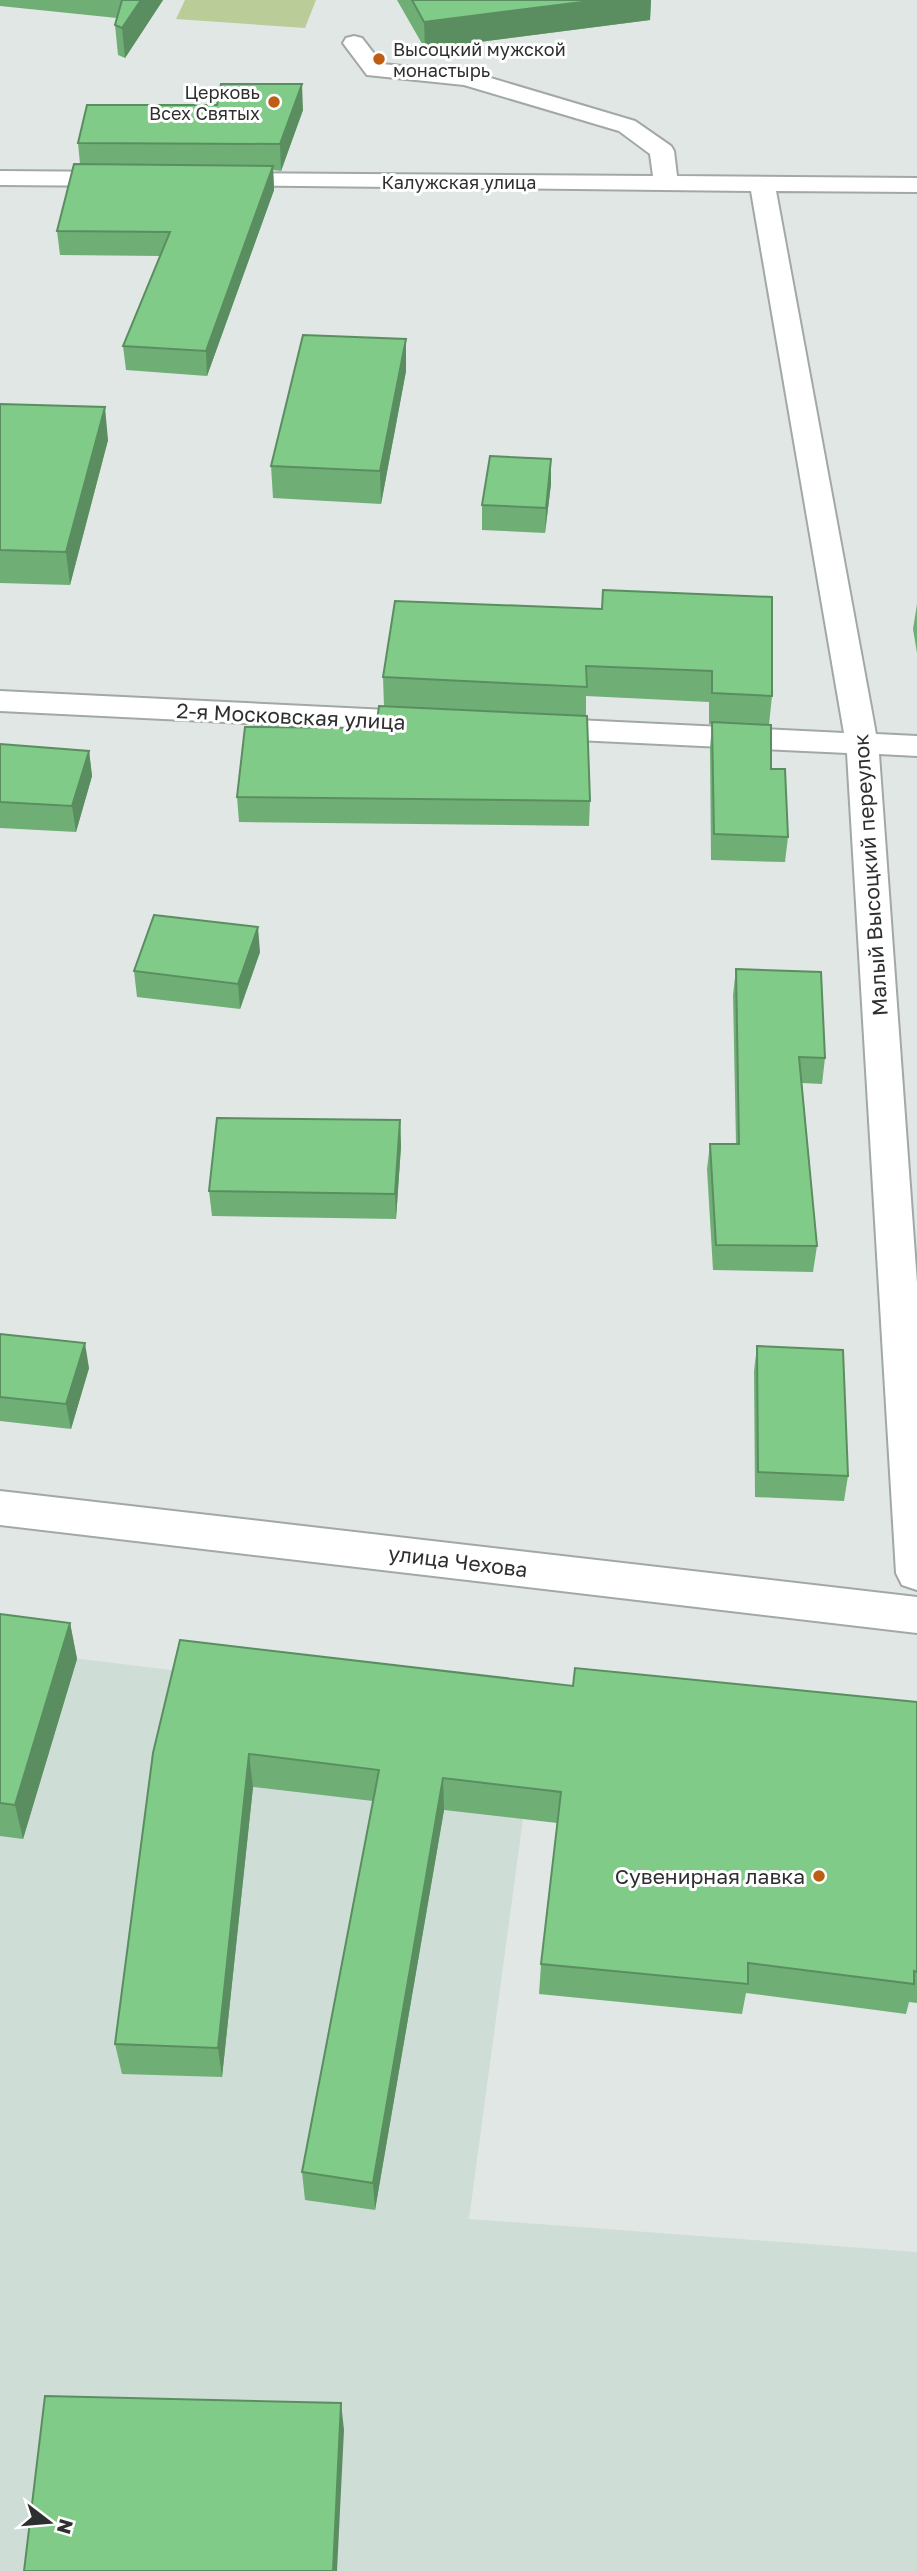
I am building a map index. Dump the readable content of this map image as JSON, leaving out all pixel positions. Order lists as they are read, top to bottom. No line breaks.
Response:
{"streets":{"street":["Калужская улица","2-я Московская улица","Малый Высоцкий переулок","улица Чехова"]},"crossings":[["Калужская улица","Малый Высоцкий переулок"]],"places":["Высоцкий мужской монастырь","Церковь Всех Святых","Сувенирная лавка"],"north":"right"}
